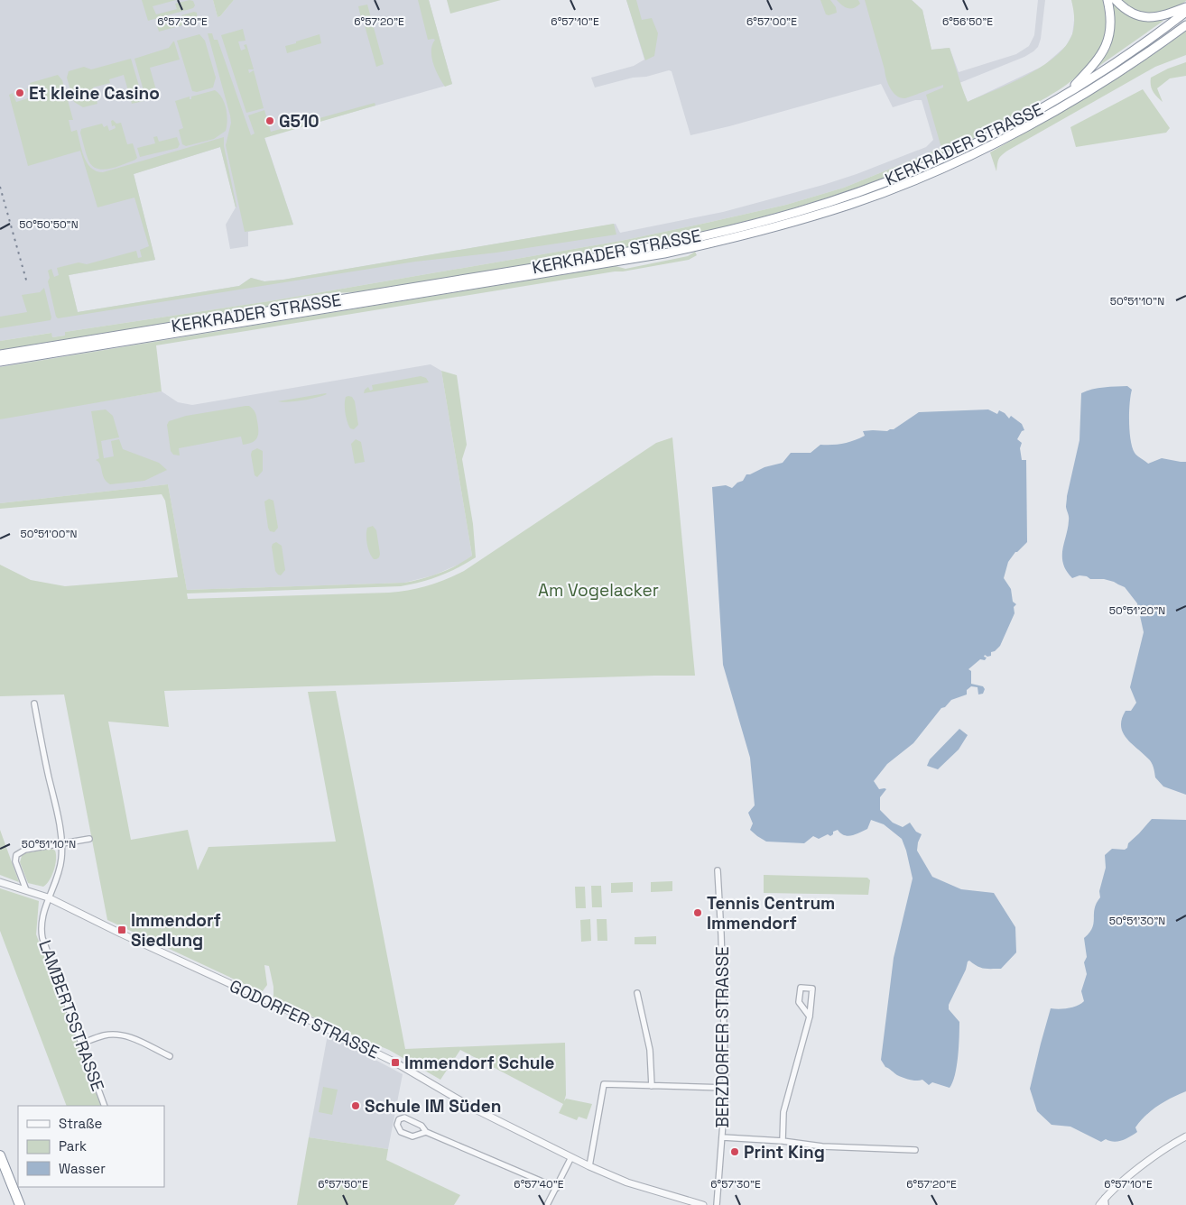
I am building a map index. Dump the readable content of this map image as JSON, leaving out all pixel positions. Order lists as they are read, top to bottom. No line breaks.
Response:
{"streets":{"highway":["KERKRADER STRASSE"],"street":["LAMBERTSSTRASSE","GODORFER STRASSE","BERZDORFER STRASSE"]},"crossings":[["LAMBERTSSTRASSE","GODORFER STRASSE"]],"parks":["Am Vogelacker"],"places":{"other":["Et kleine Casino","G510","Tennis Centrum Immendorf","Schule IM Süden","Print King"],"transit":["Immendorf Siedlung","Immendorf Schule"]},"legend":["Straße","Park","Wasser"],"coordinates":["6°57'30\"E","6°57'20\"E","6°57'10\"E","6°57'00\"E","6°56'50\"E","50°50'50\"N","50°51'10\"N","50°51'00\"N","50°51'20\"N","50°51'30\"N","6°57'50\"E","6°57'40\"E"]}
